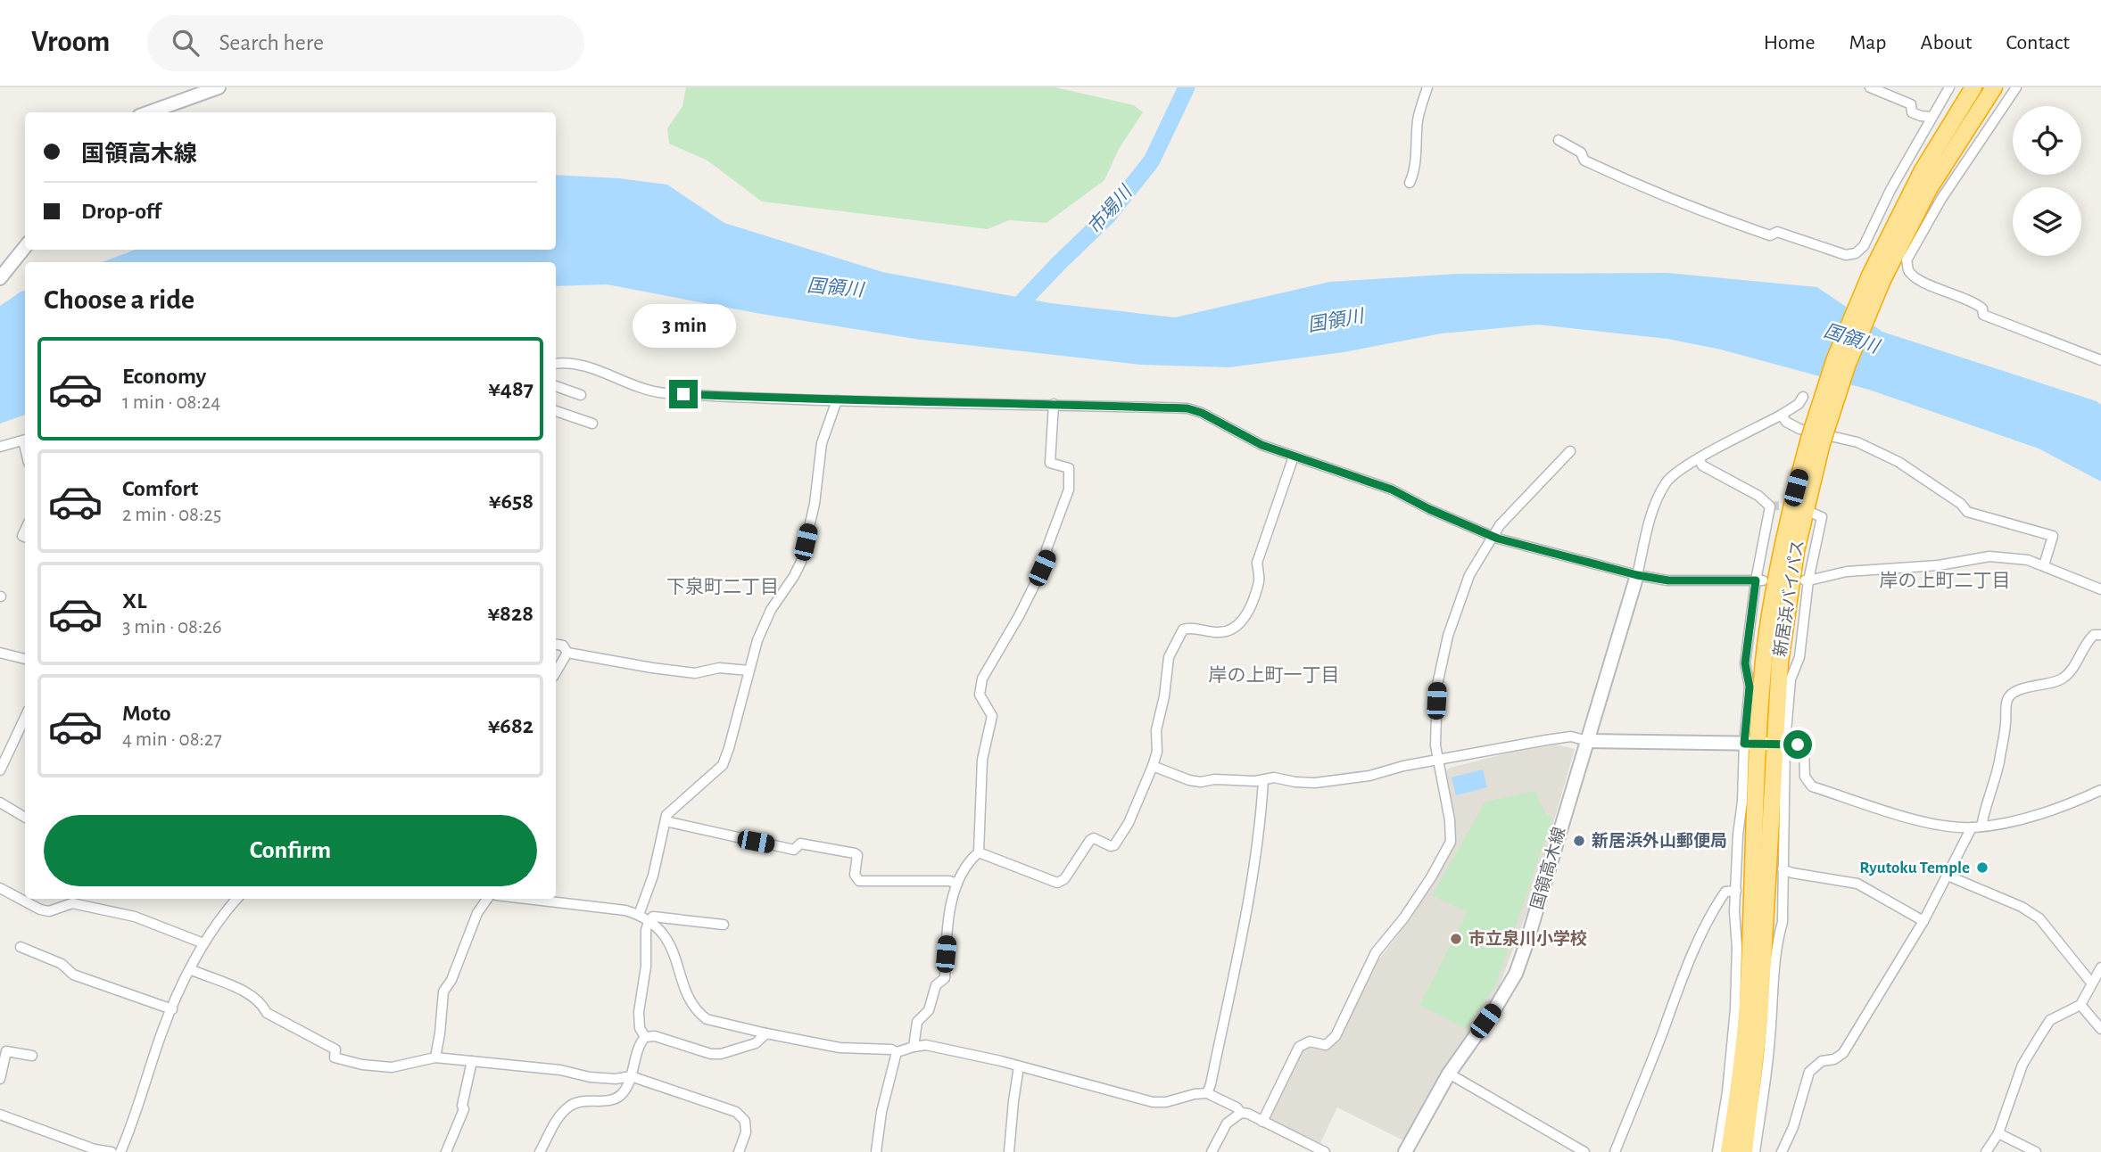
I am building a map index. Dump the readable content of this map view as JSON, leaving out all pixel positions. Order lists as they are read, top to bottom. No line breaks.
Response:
{"streets":{"highway":["新居浜バイパス"],"main road":["国領高木線"]},"districts":["岸の上町二丁目","下泉町二丁目","岸の上町一丁目"],"water":["市場川","国領川"],"places":["新居浜外山郵便局","Ryutoku Temple","市立泉川小学校"],"page":{"header":"Vroom","search":"Search here","nav":["Home","Map","About","Contact"],"banner":["国領高木線","Drop-off"],"heading":"Choose a ride","bubble":"3 min","list":[{"name":"Economy","note":"1 min · 08:24","value":"¥487"},{"name":"Comfort","note":"2 min · 08:25","value":"¥658"},{"name":"XL","note":"3 min · 08:26","value":"¥828"},{"name":"Moto","note":"4 min · 08:27","value":"¥682"}],"buttons":"Confirm"}}
